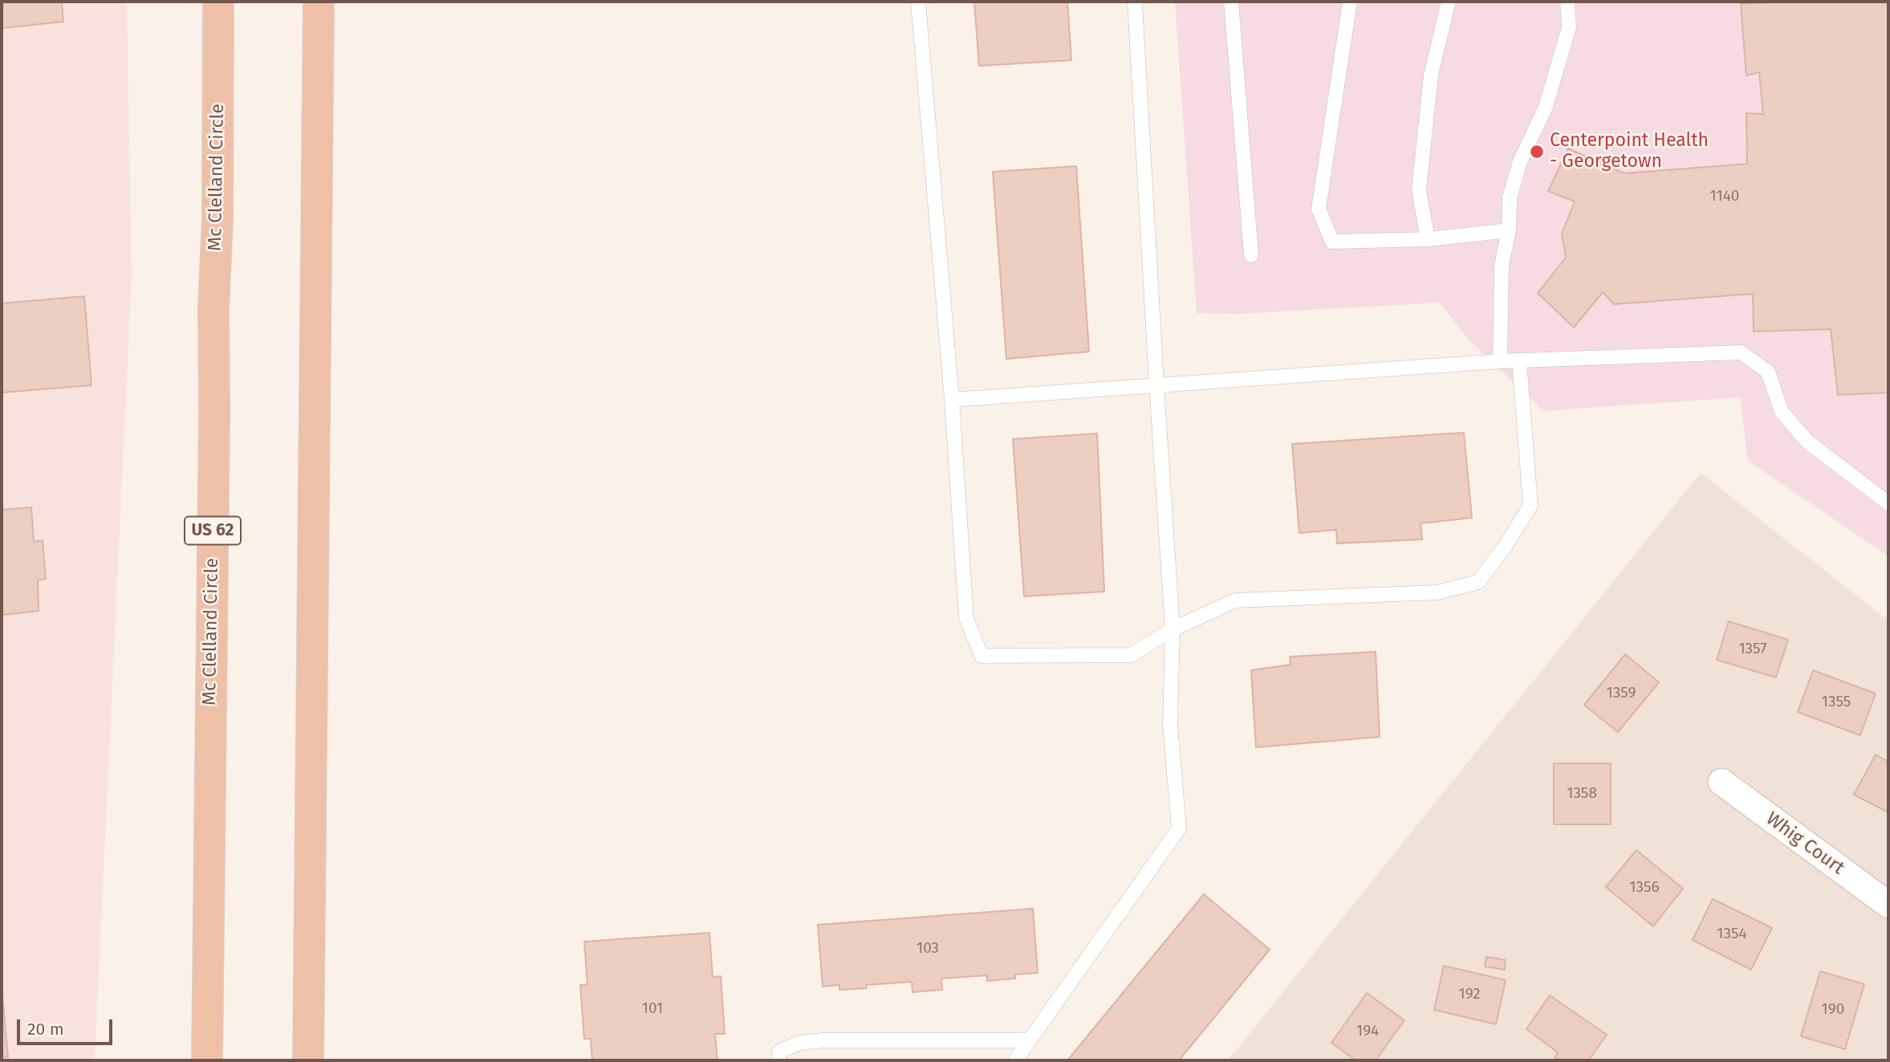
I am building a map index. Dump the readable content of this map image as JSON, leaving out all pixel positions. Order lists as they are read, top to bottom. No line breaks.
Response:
{"streets":{"highway":["Mc Clelland Circle","US 62"],"street":["Whig Court"]},"places":["Centerpoint Health - Georgetown"],"house_numbers":["1140","1357","1359","1355","1358","1356","1354","103","192","101","190","194"],"scale_bar":"20 m"}
